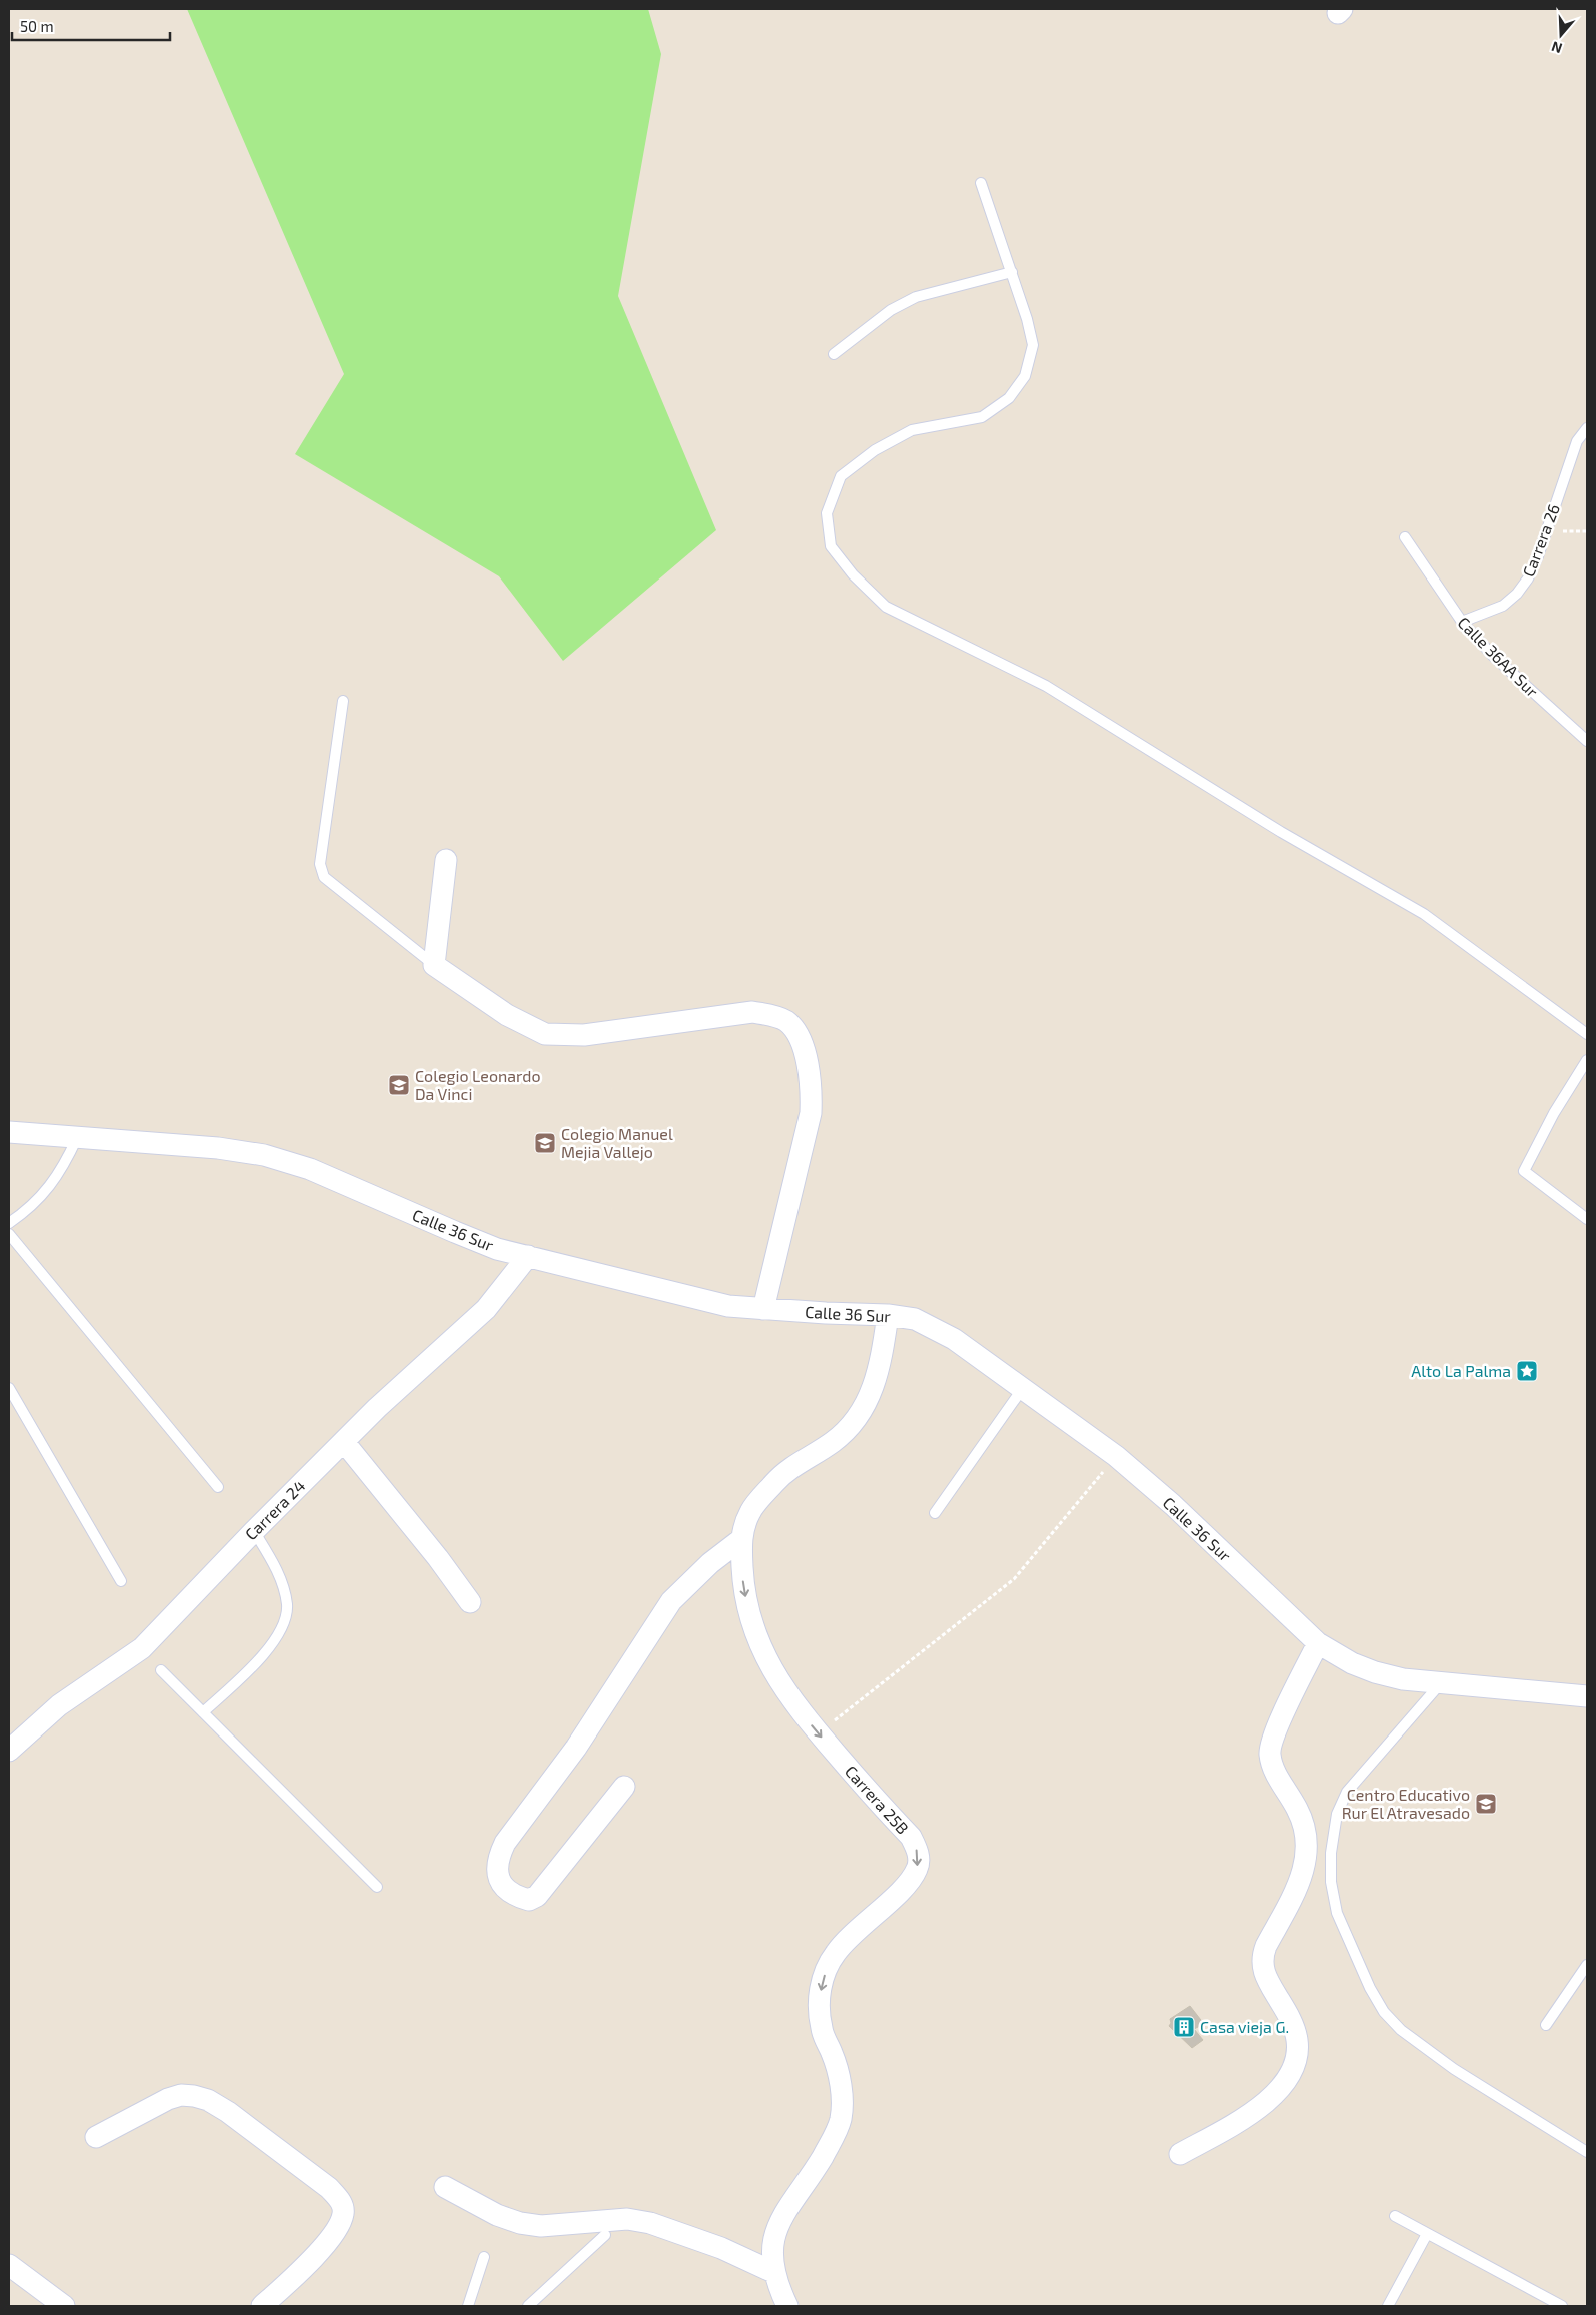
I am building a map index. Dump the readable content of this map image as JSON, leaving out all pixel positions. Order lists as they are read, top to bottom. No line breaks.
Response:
{"streets":{"street":["Calle 36 Sur","Carrera 24","Carrera 25B"],"lane":["Carrera 26","Calle 36AA Sur"]},"crossings":[["Carrera 26","Calle 36AA Sur"],["Calle 36 Sur","Carrera 24"],["Calle 36 Sur","Carrera 25B"]],"one_way":["Carrera 25B"],"places":{"school or university":["Colegio Leonardo Da Vinci","Colegio Manuel Mejia Vallejo","Centro Educativo Rur El Atravesado"],"place":["Alto La Palma"],"building":["Casa vieja G."]},"scale_bar":"50 m","north":"bottom"}
